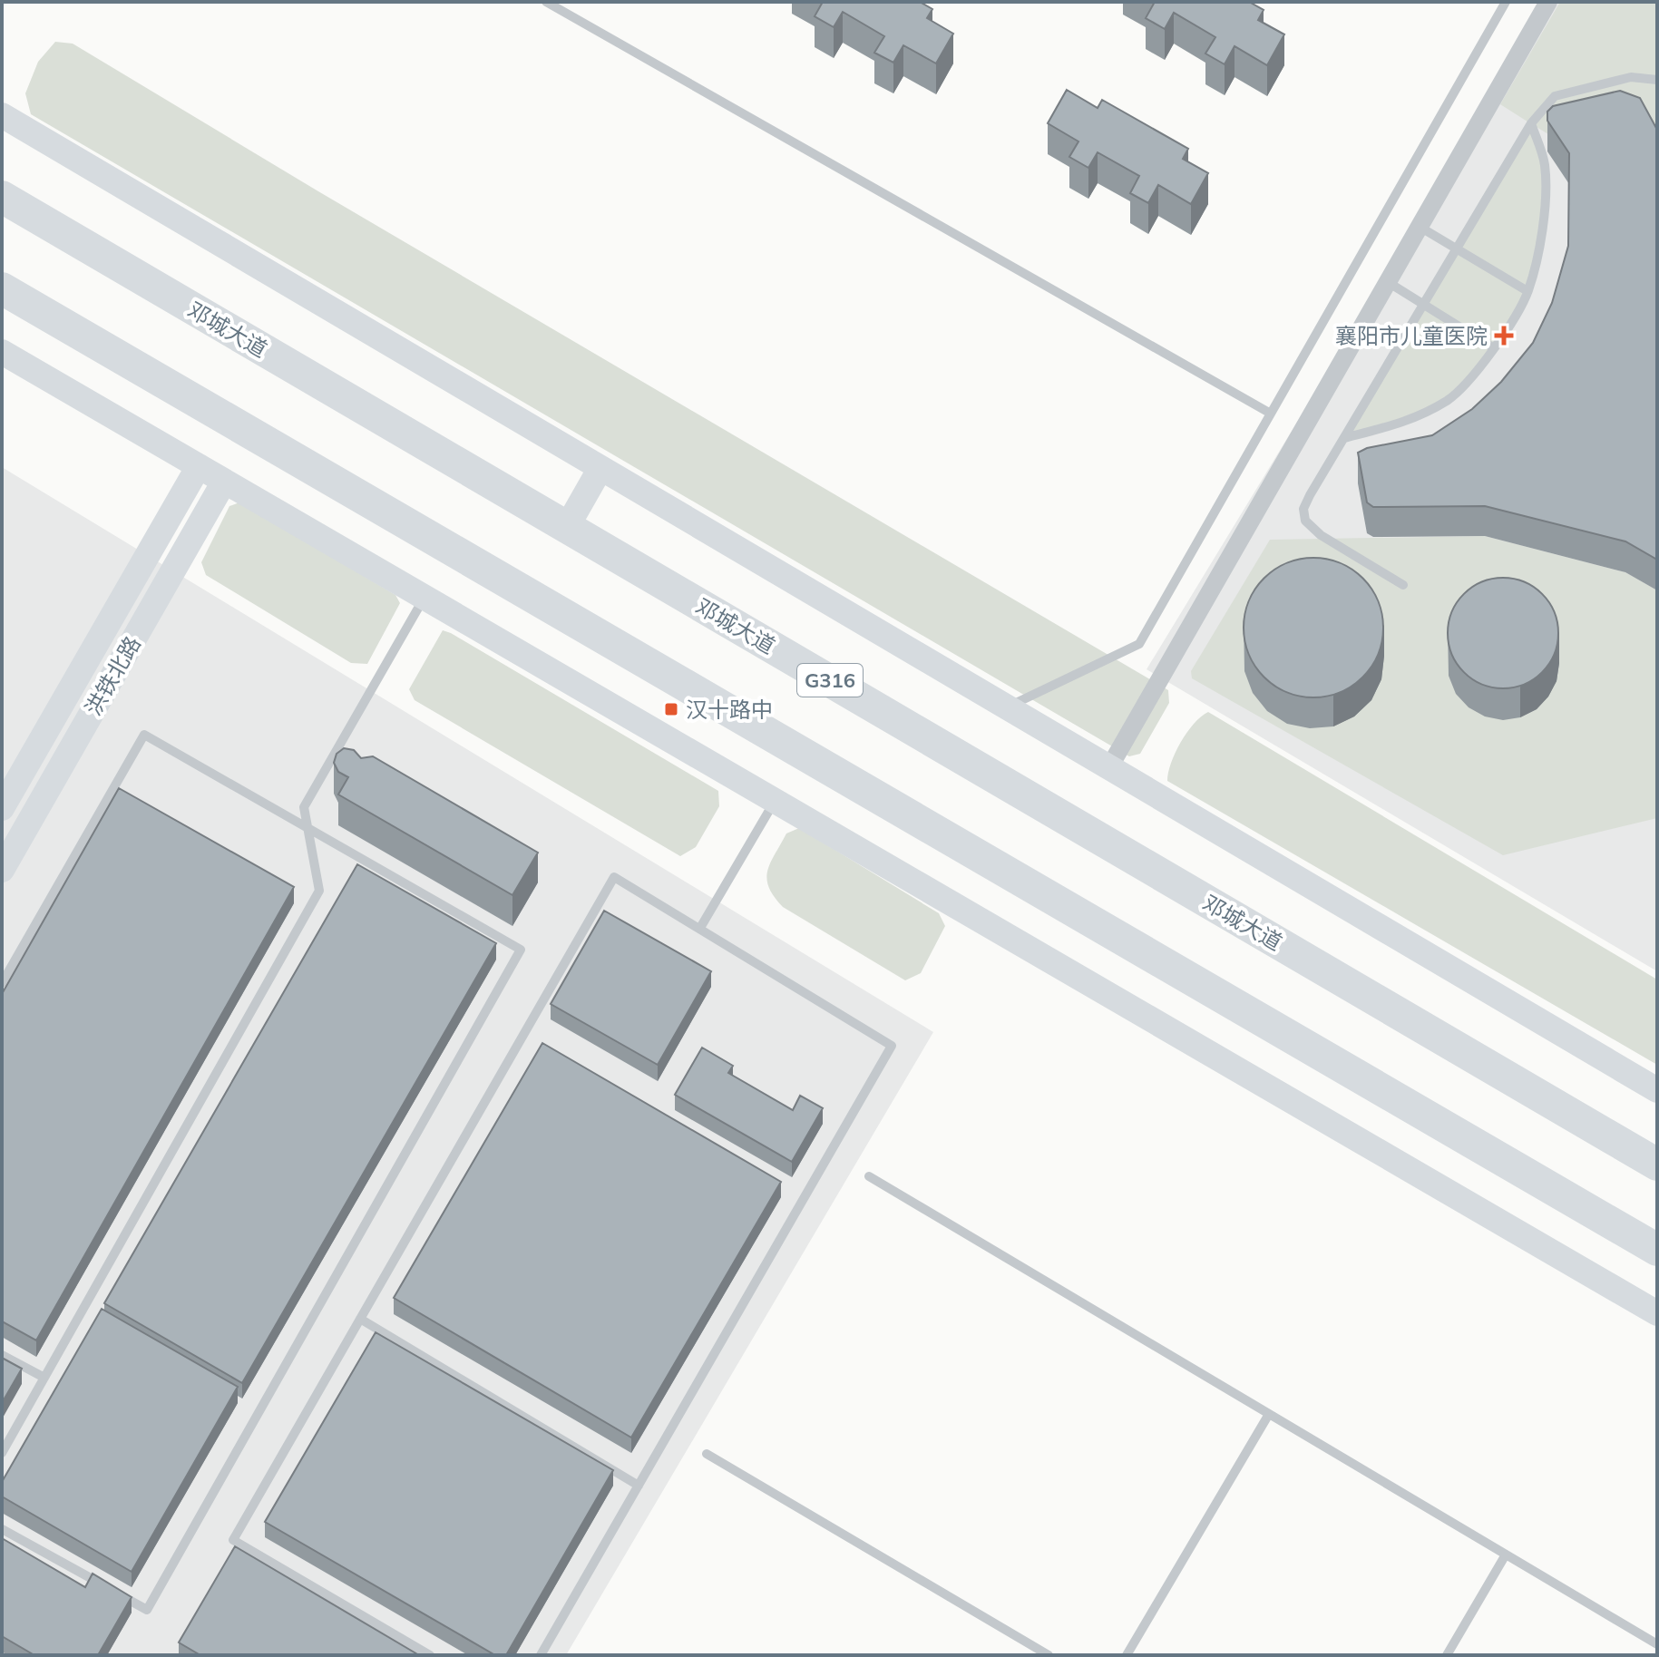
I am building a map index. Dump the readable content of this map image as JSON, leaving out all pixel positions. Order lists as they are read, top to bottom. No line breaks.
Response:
{"streets":{"highway":["邓城大道","G316"],"street":["洪铁北路"]},"places":{"health":["襄阳市儿童医院"],"transit":["汉十路中"]}}
